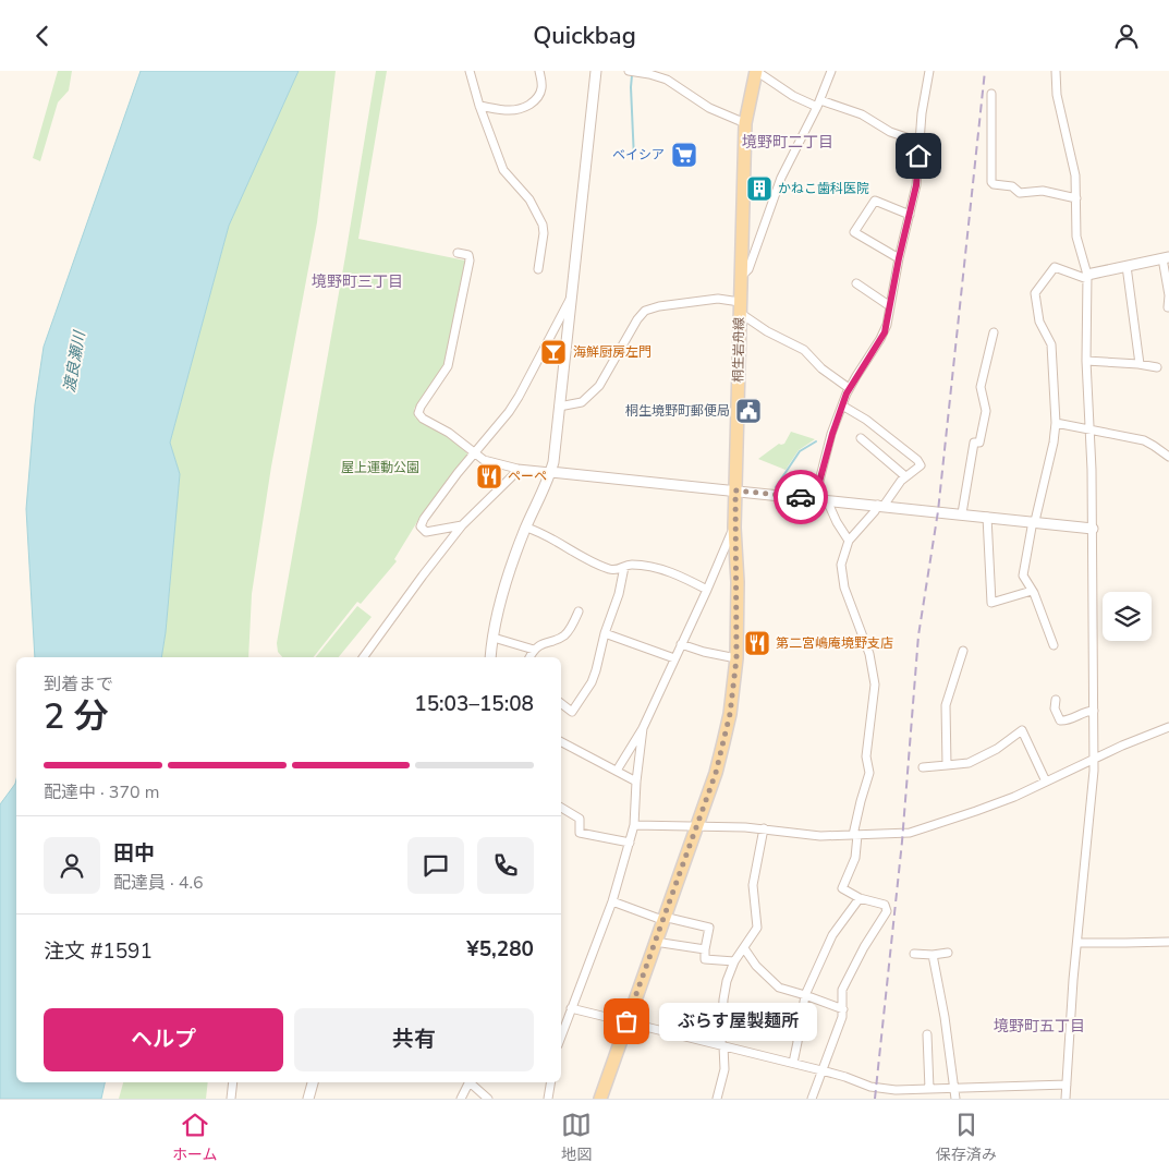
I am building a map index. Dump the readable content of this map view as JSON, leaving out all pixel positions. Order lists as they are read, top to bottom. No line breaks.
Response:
{"streets":{"main road":["桐生岩舟線"]},"districts":["境野町二丁目","境野町三丁目","境野町五丁目"],"water":["渡良瀬川"],"parks":["屋上運動公園"],"places":{"supermarket":["ベイシア"],"building":["かねこ歯科医院"],"bar":["海鮮厨房左門"],"public building":["桐生境野町郵便局"],"restaurant":["ペーペ","第二宮嶋庵境野支店"],"other":["ぶらす屋製麺所"]},"page":{"header":"Quickbag","heading":["2 分","到着まで","15:03–15:08"],"panel":["田中","配達員 · 4.6","注文 #1591","¥5,280"],"bar":"配達中 · 370 m","buttons":["ヘルプ","共有"],"bubble":"ぶらす屋製麺所","tabs":["ホーム","地図","保存済み"]}}
